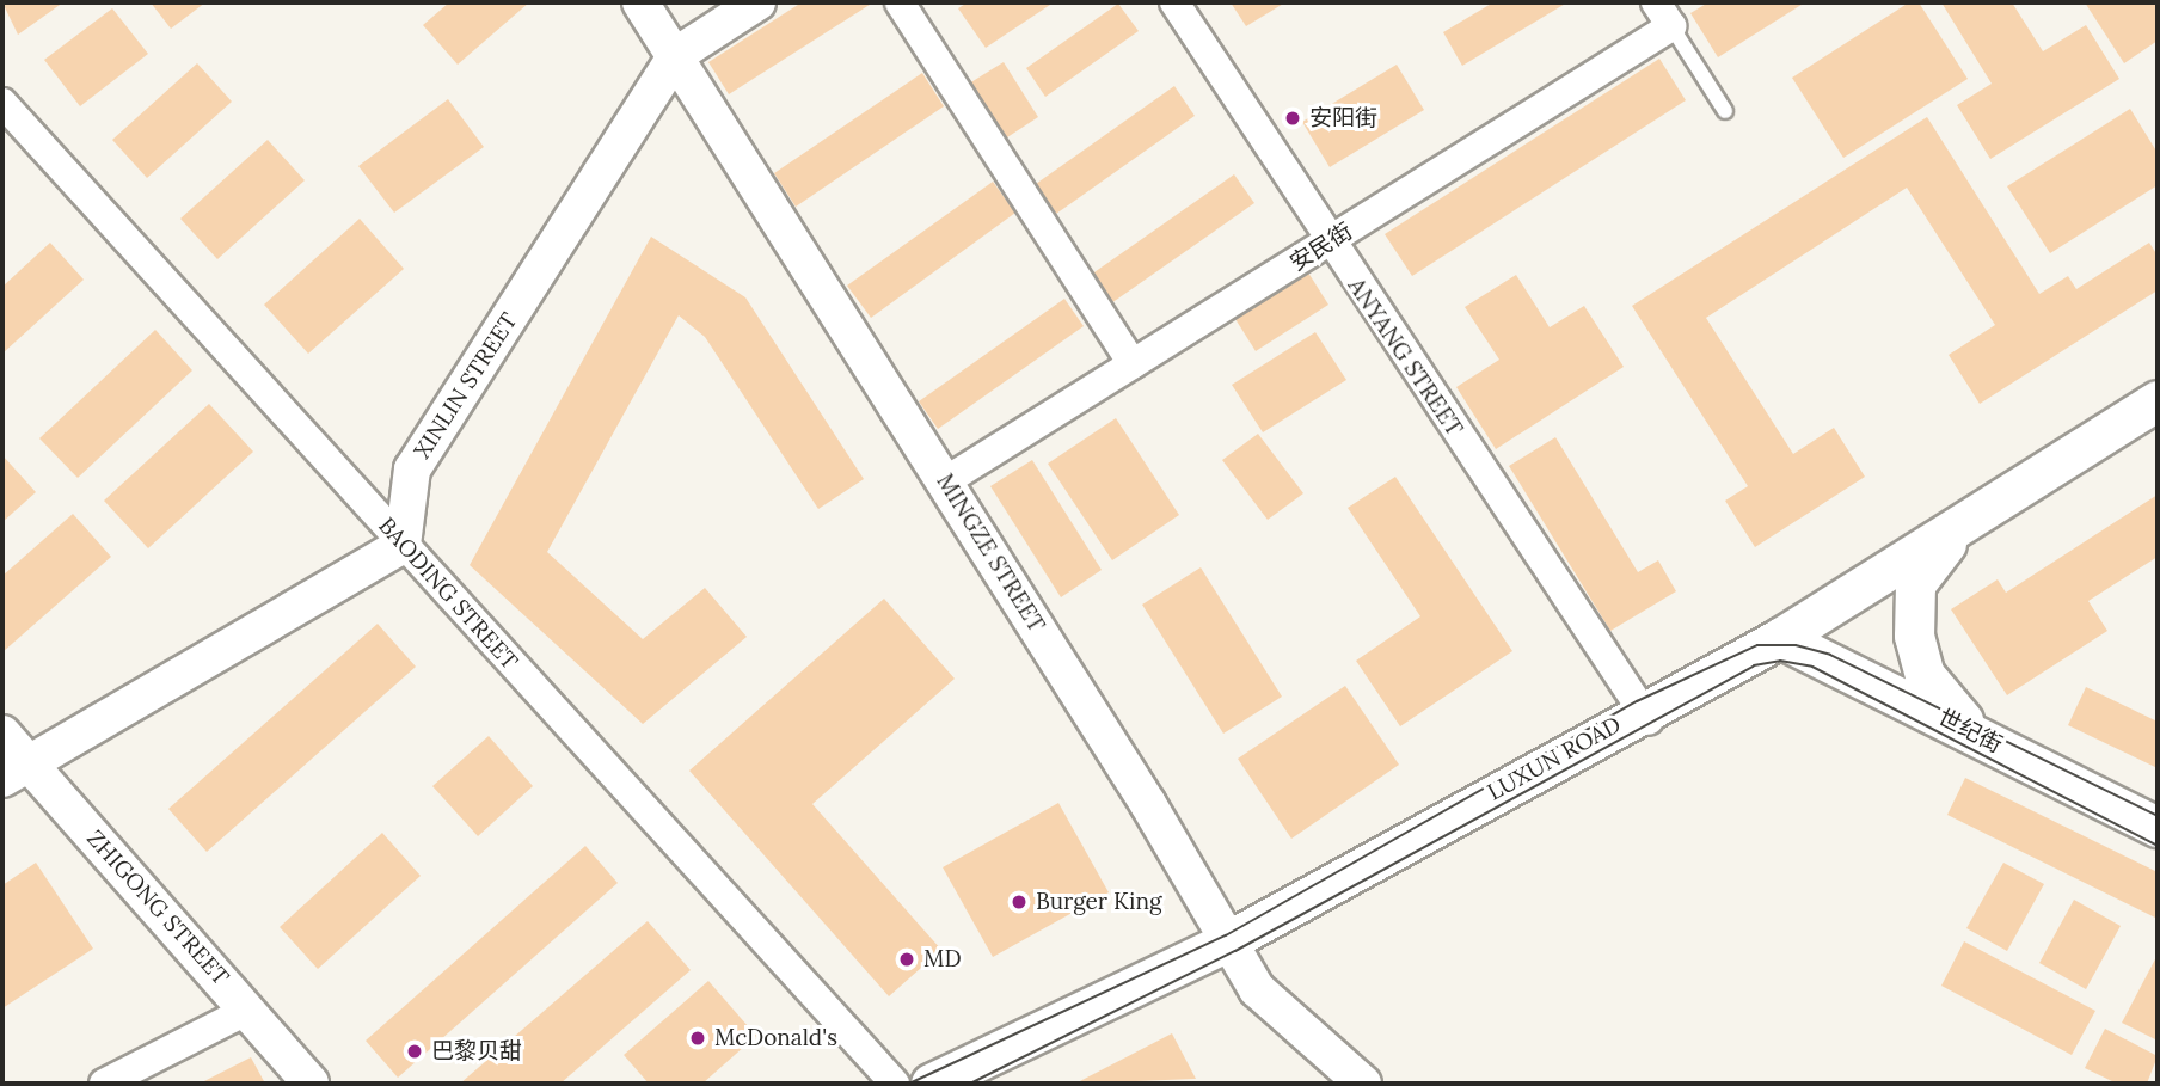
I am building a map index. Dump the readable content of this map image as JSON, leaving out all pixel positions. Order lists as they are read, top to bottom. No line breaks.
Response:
{"streets":{"main road":["世纪街","LUXUN ROAD"],"street":["安民街","ANYANG STREET","XINLIN STREET","MINGZE STREET","BAODING STREET","ZHIGONG STREET"]},"crossings":[["安民街","ANYANG STREET"],["安民街","MINGZE STREET"],["ANYANG STREET","LUXUN ROAD"],["XINLIN STREET","MINGZE STREET"],["XINLIN STREET","BAODING STREET"],["MINGZE STREET","LUXUN ROAD"],["世纪街","LUXUN ROAD"]],"places":["安阳街","Burger King","MD","McDonald's","巴黎贝甜"]}
